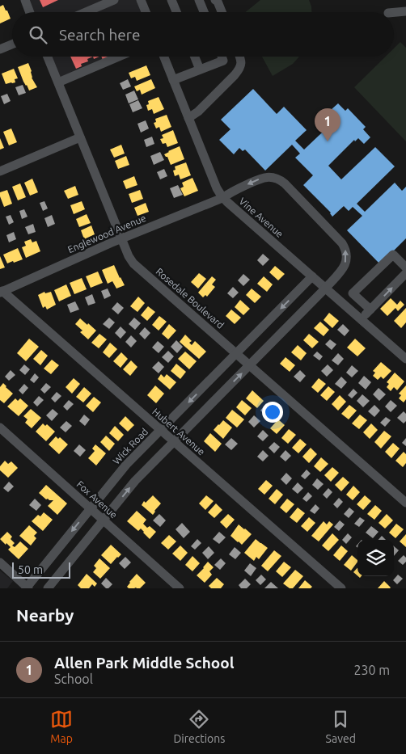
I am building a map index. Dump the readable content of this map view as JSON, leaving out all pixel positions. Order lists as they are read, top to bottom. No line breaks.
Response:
{"streets":{"street":["Vine Avenue","Englewood Avenue","Rosedale Boulevard","Hubert Avenue","Wick Road","Fox Avenue"]},"crossings":[["Vine Avenue","Englewood Avenue"],["Vine Avenue","Wick Road"],["Englewood Avenue","Rosedale Boulevard"],["Englewood Avenue","Hubert Avenue"],["Rosedale Boulevard","Wick Road"],["Hubert Avenue","Wick Road"],["Wick Road","Fox Avenue"]],"scale_bar":"50 m","page":{"search":"Search here","pins":"1","scale":"50 m","heading":"Nearby","list":[{"mark":"1","name":"Allen Park Middle School","note":"School","value":"230 m"}],"nav":["Map","Directions","Saved"]}}
